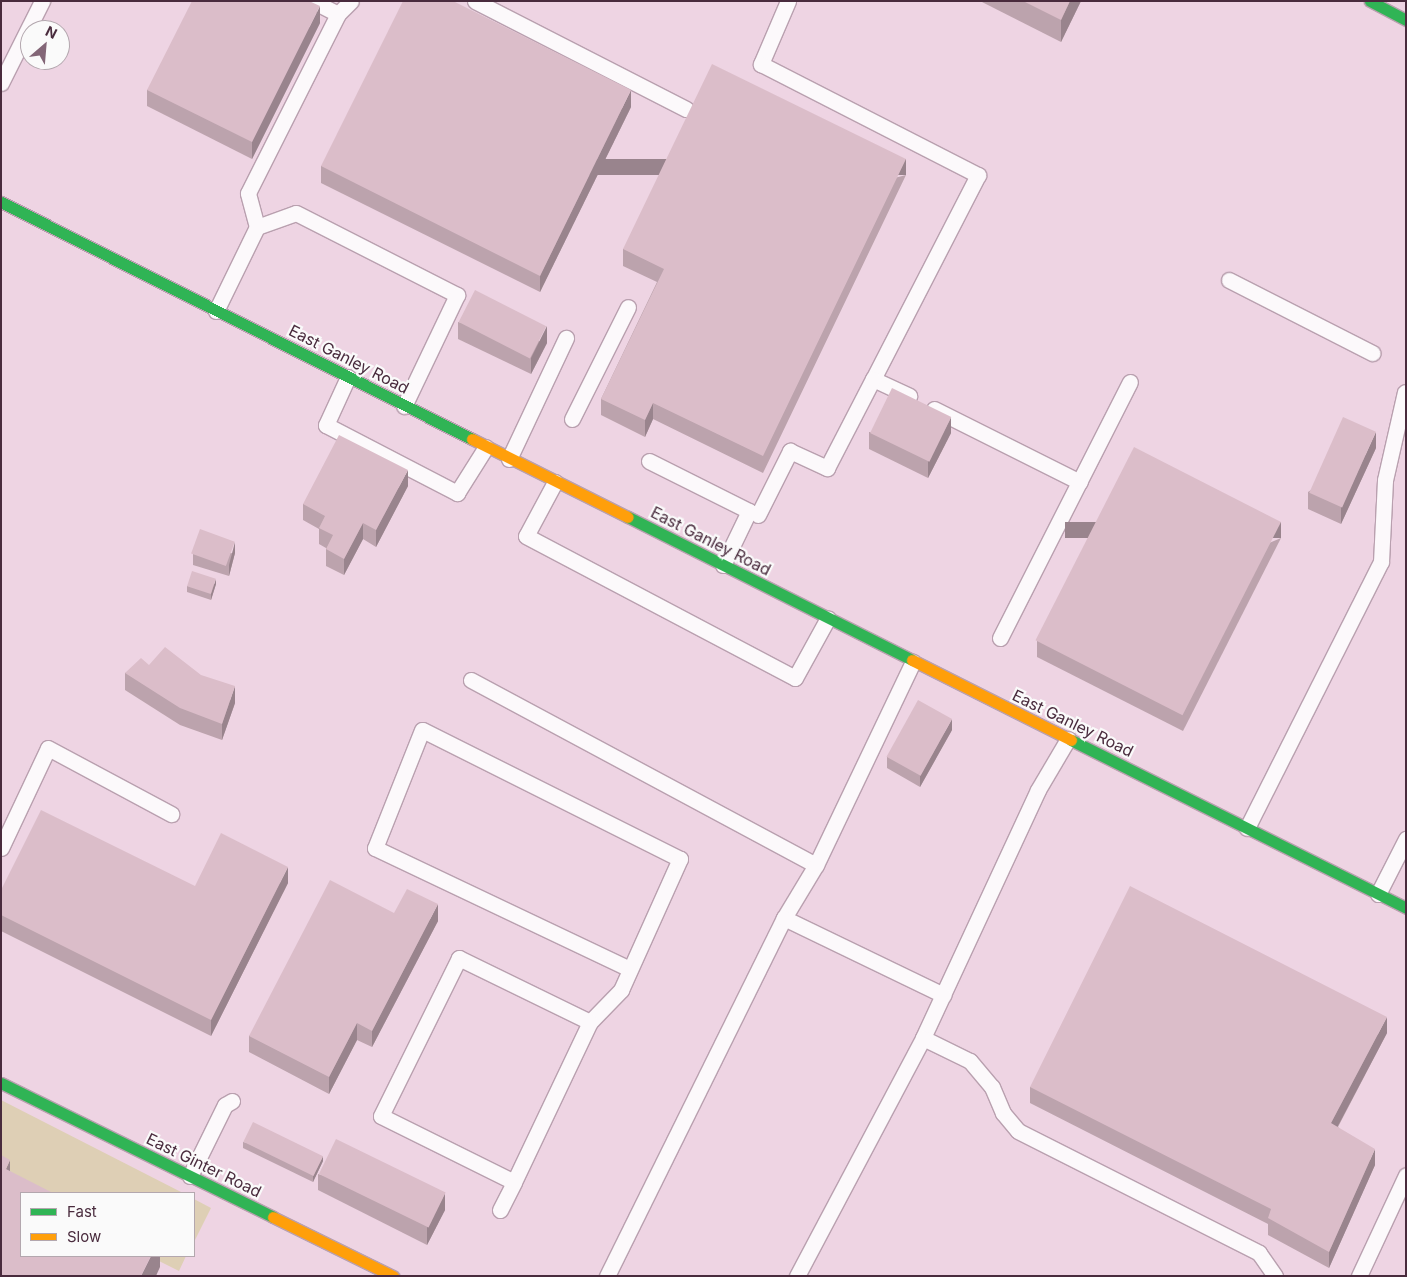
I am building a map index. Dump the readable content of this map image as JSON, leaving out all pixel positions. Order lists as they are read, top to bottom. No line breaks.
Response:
{"streets":{"street":["East Ganley Road","East Ginter Road"]},"legend":["Fast","Slow"],"north":"top right"}
